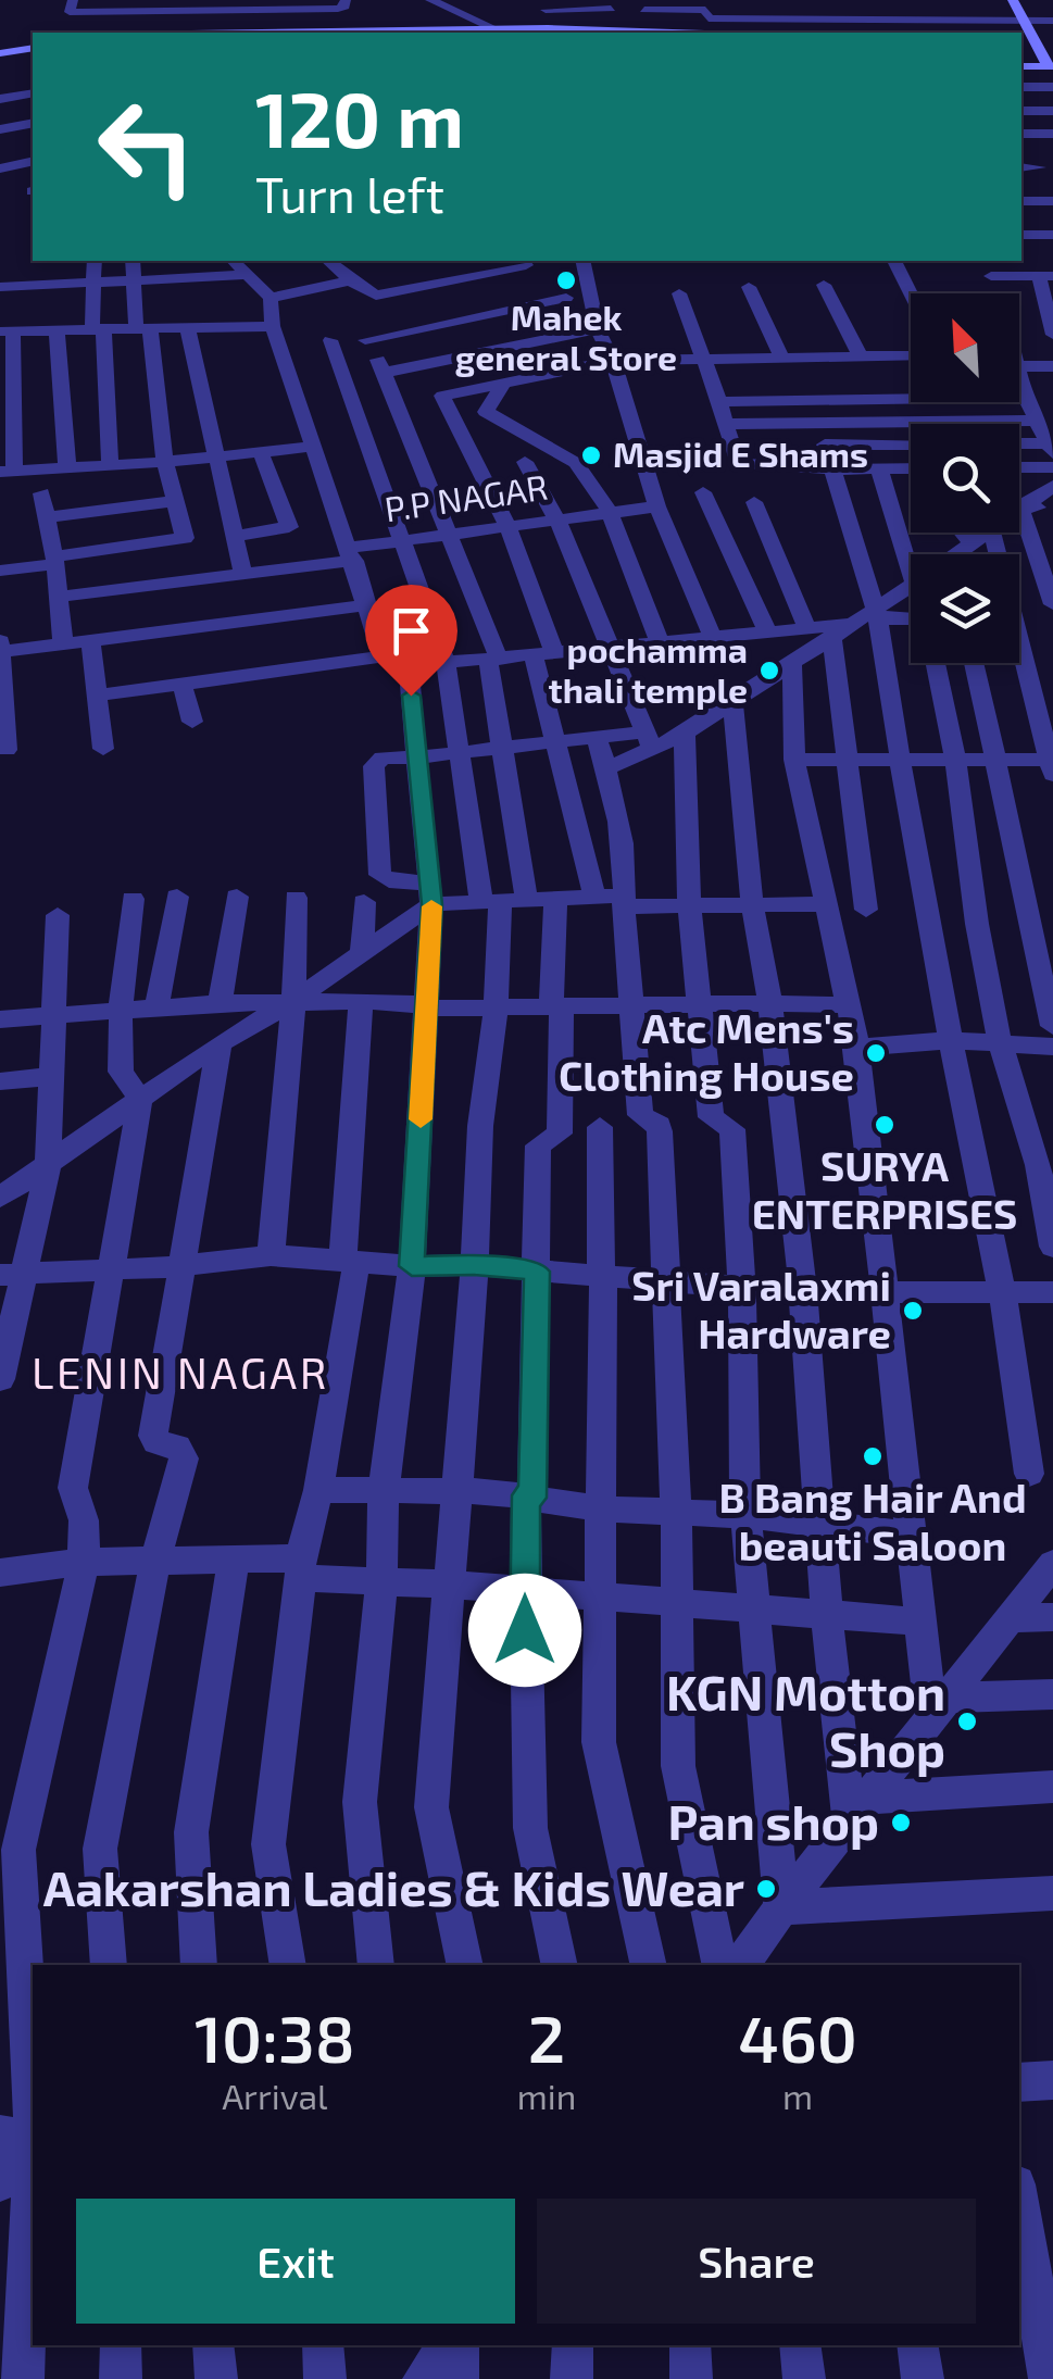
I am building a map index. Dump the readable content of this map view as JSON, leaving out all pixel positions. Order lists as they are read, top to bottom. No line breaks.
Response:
{"streets":{"street":["P.P NAGAR"]},"districts":["LENIN NAGAR"],"places":["Mahek general Store","Masjid E Shams","pochamma thali temple","Atc Mens's Clothing House","SURYA ENTERPRISES","Sri Varalaxmi Hardware","B Bang Hair And beauti Saloon","KGN Motton Shop","Pan shop","Aakarshan Ladies & Kids Wear"],"north":"top left","page":{"turn":["120 m","Turn left"],"eta":["10:38","Arrival","2","min","460","m"],"buttons":["Exit","Share"]}}
